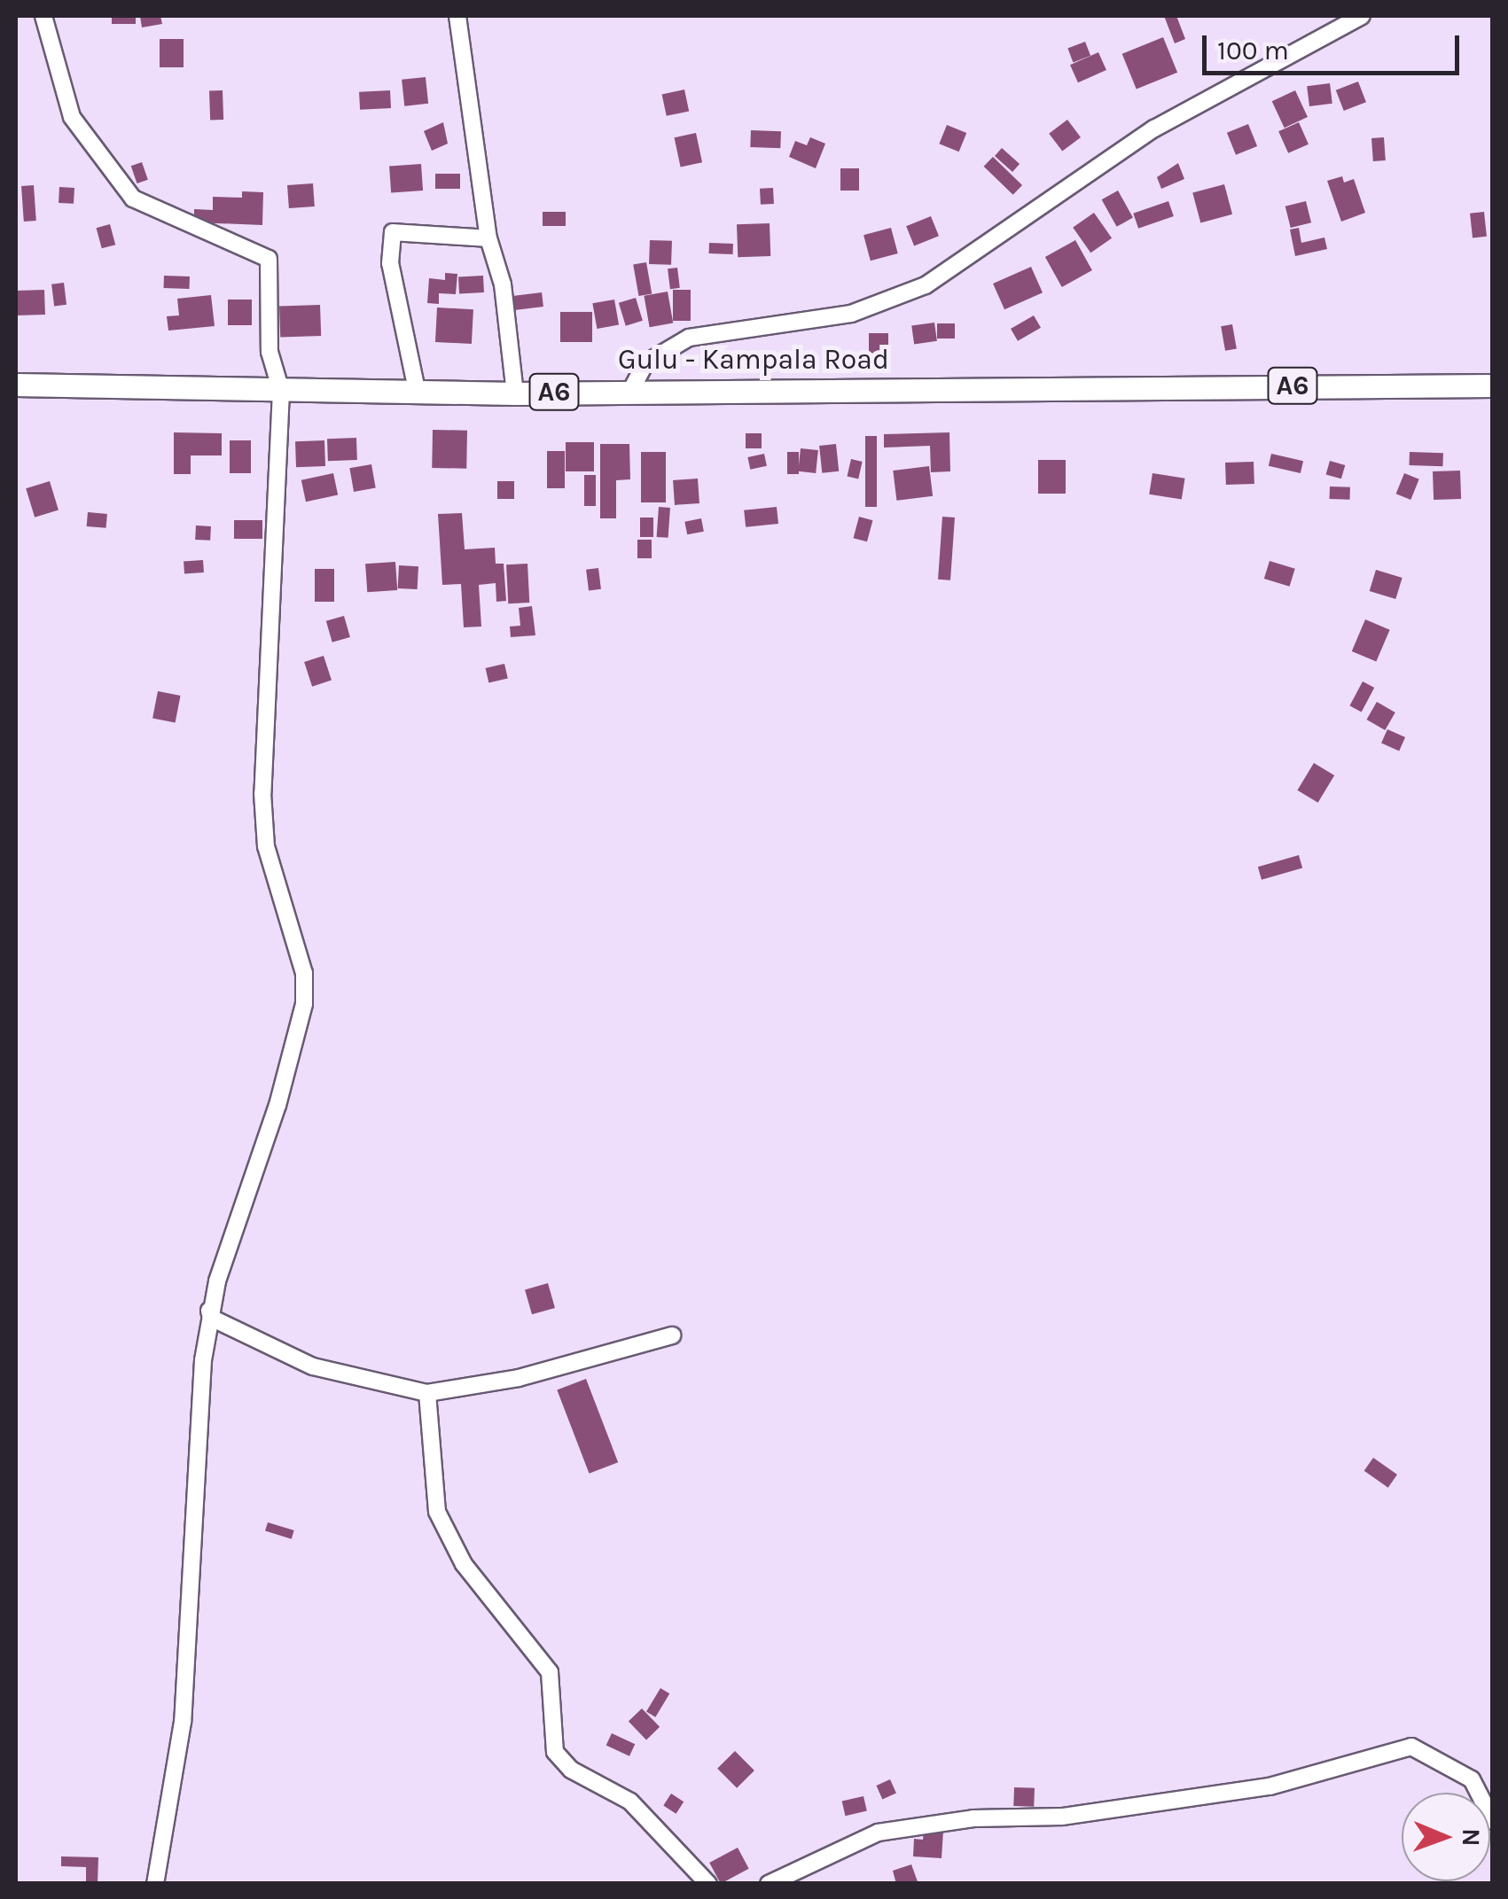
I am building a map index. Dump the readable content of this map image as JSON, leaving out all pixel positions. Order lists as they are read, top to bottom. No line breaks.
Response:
{"streets":{"main road":["Gulu - Kampala Road","A6"]},"scale_bar":"100 m","north":"right"}
